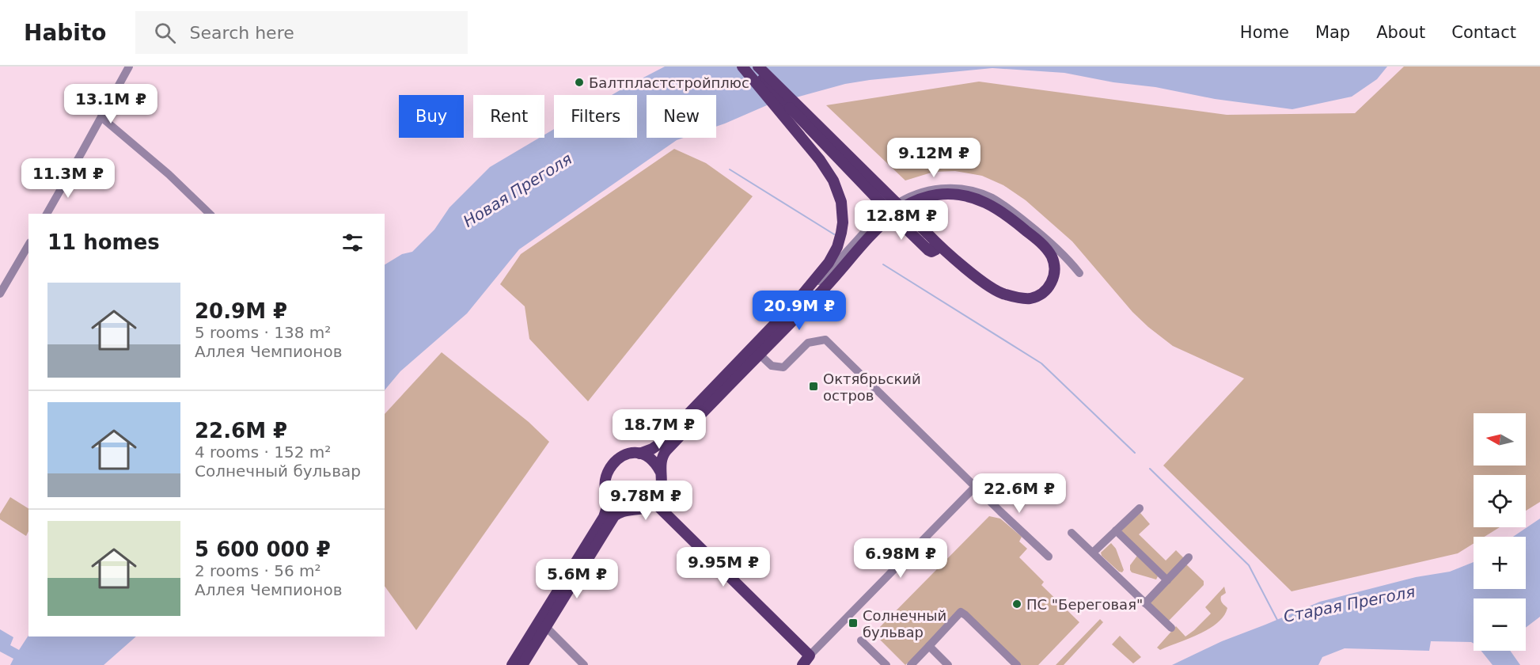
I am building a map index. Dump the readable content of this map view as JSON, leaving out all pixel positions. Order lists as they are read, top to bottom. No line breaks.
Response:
{"water":["Новая Преголя","Старая Преголя"],"places":{"other":["Балтпластстройплюс","ПС \"Береговая\""],"transit":["Октябрьский остров","Солнечный бульвар"]},"north":"left","page":{"header":"Habito","search":"Search here","nav":["Home","Map","About","Contact"],"price":["13.1M ₽","9.12M ₽","11.3M ₽","12.8M ₽","20.9M ₽","18.7M ₽","22.6M ₽","9.78M ₽","6.98M ₽","9.95M ₽","5.6M ₽"],"chip":["Buy","Rent","Filters","New"],"heading":"11 homes","list":[{"name":"20.9M ₽","note":"5 rooms · 138 m² · Аллея Чемпионов"},{"name":"22.6M ₽","note":"4 rooms · 152 m² · Солнечный бульвар"},{"name":"5 600 000 ₽","note":"2 rooms · 56 m² · Аллея Чемпионов"}],"map_buttons":["+","−"]}}
